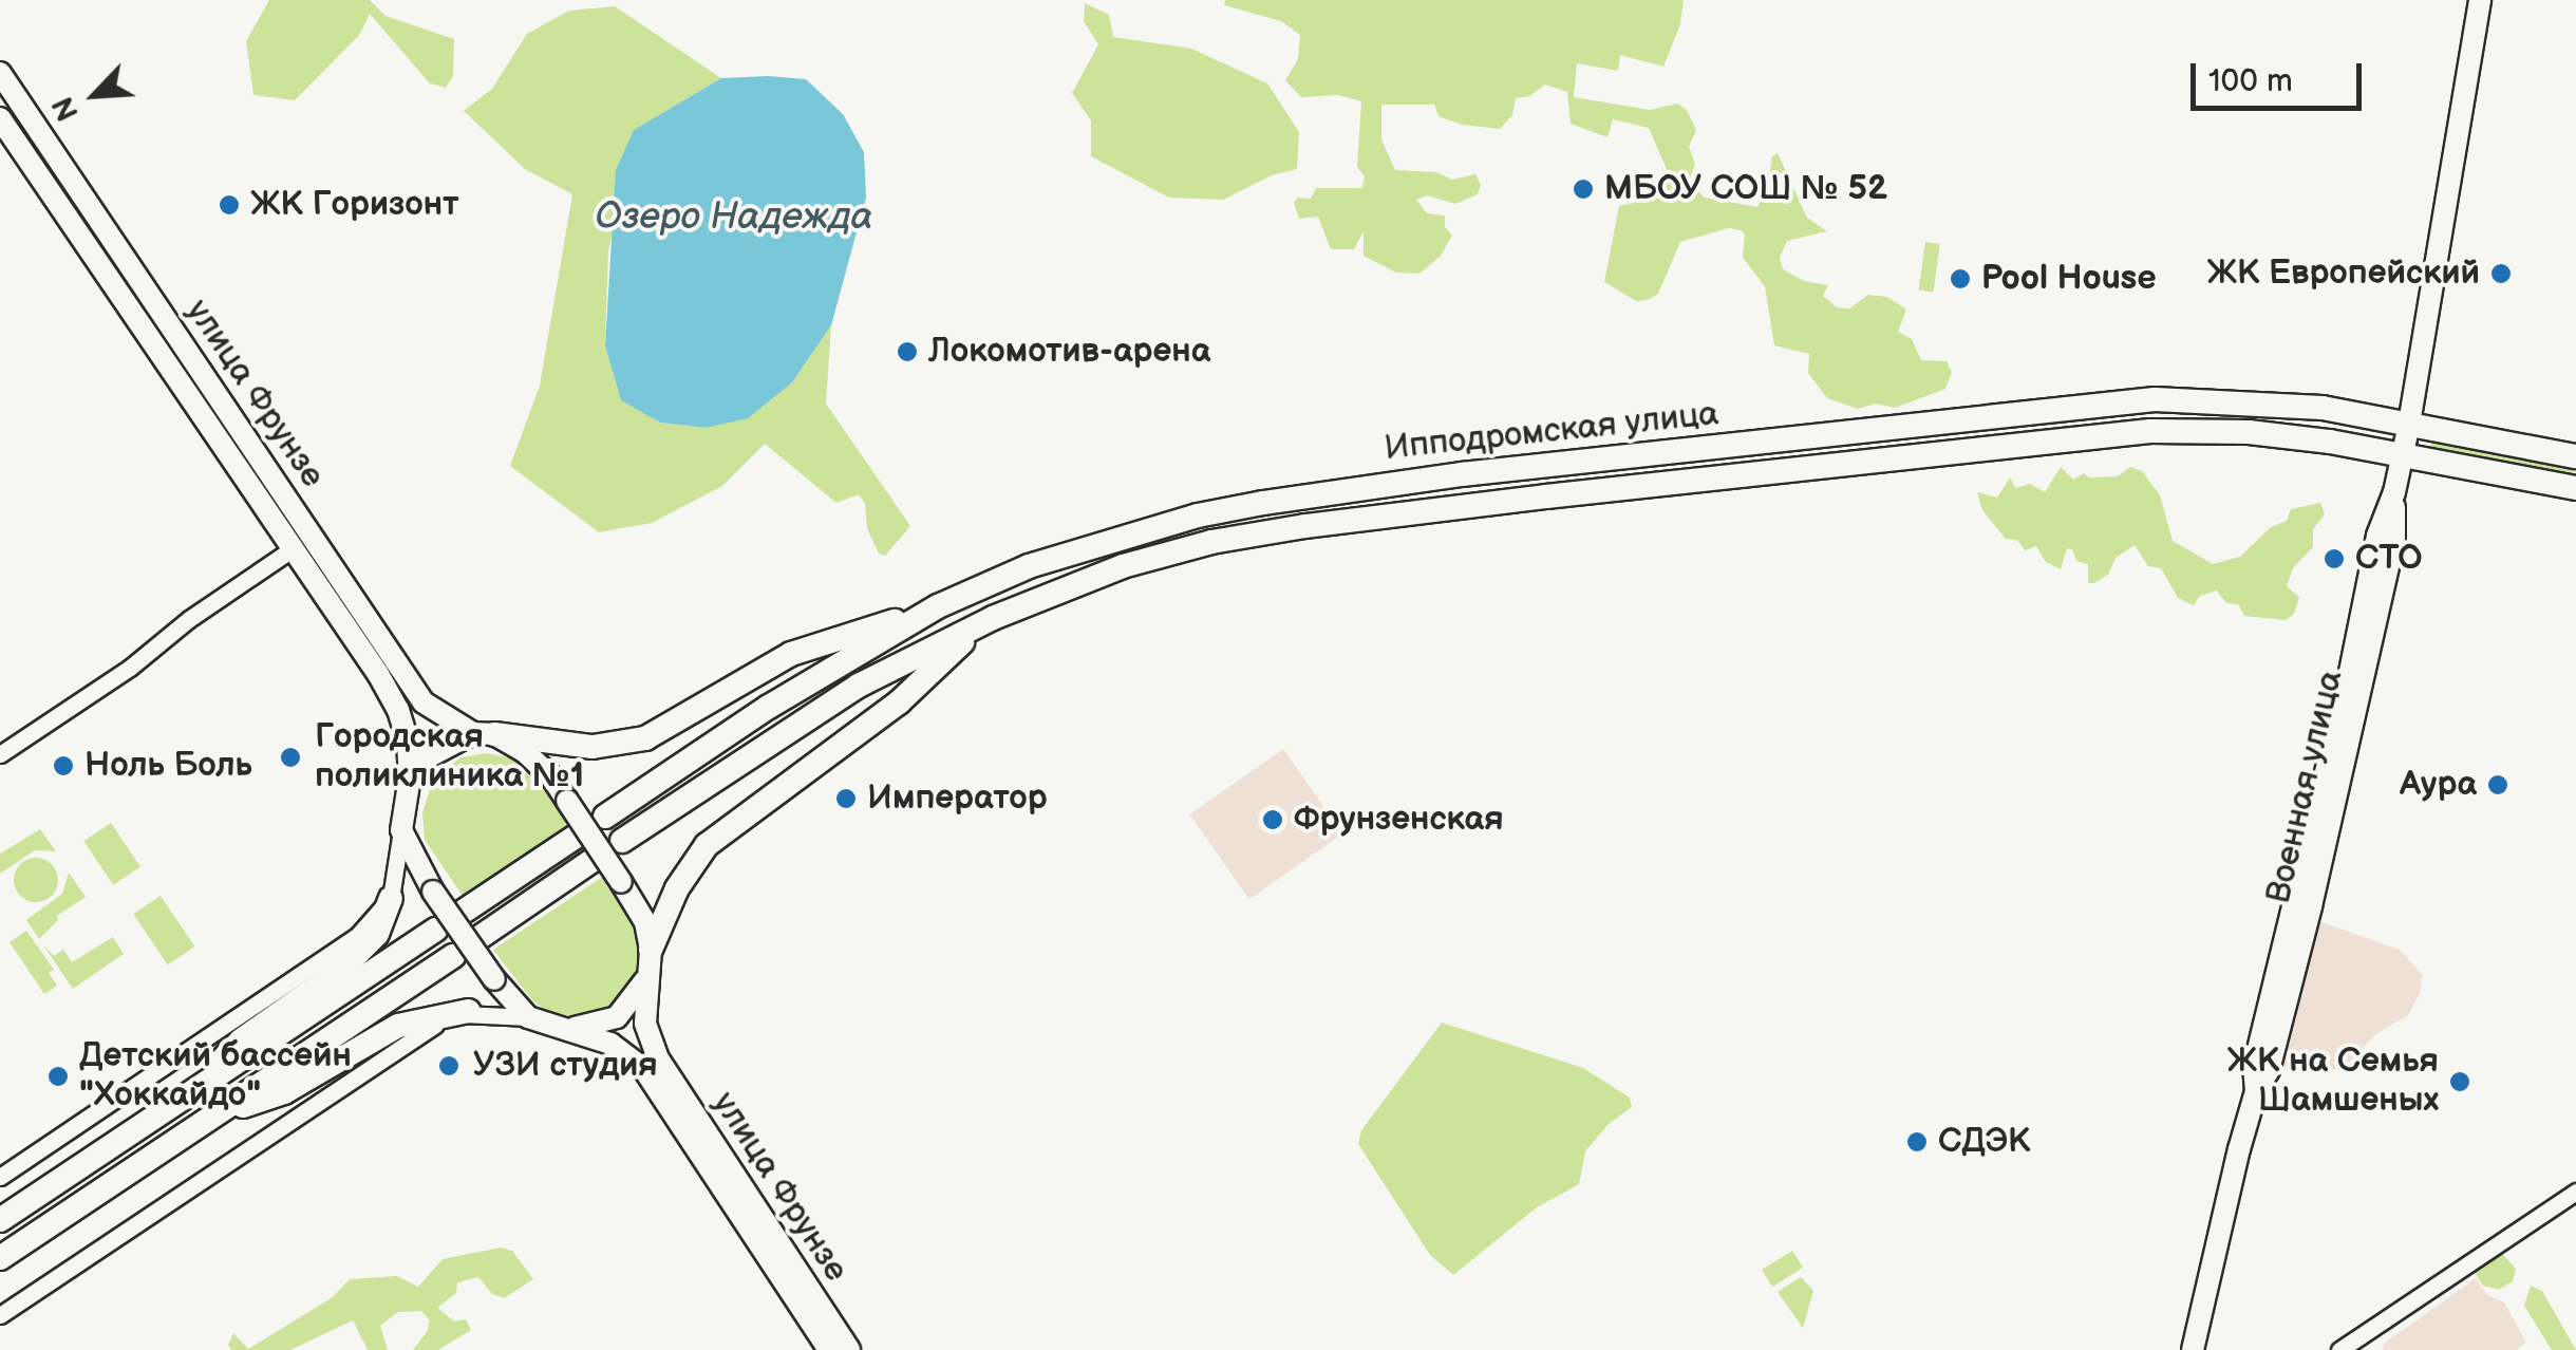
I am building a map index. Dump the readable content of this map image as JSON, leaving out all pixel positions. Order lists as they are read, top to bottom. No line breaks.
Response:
{"streets":{"highway":["Ипподромская улица"],"main road":["улица Фрунзе","Военная улица"]},"crossings":[["Ипподромская улица","Военная улица"]],"water":["Озеро Надежда"],"places":["МБОУ СОШ № 52","ЖК Горизонт","ЖК Европейский","Pool House","Локомотив-арена","СТО","Городская поликлиника №1","Ноль Боль","Аура","Император","Фрунзенская","УЗИ студия","Детский бассейн \"Хоккайдо\"","ЖК на Семья Шамшеных","СДЭК"],"scale_bar":"100 m","north":"bottom left"}
